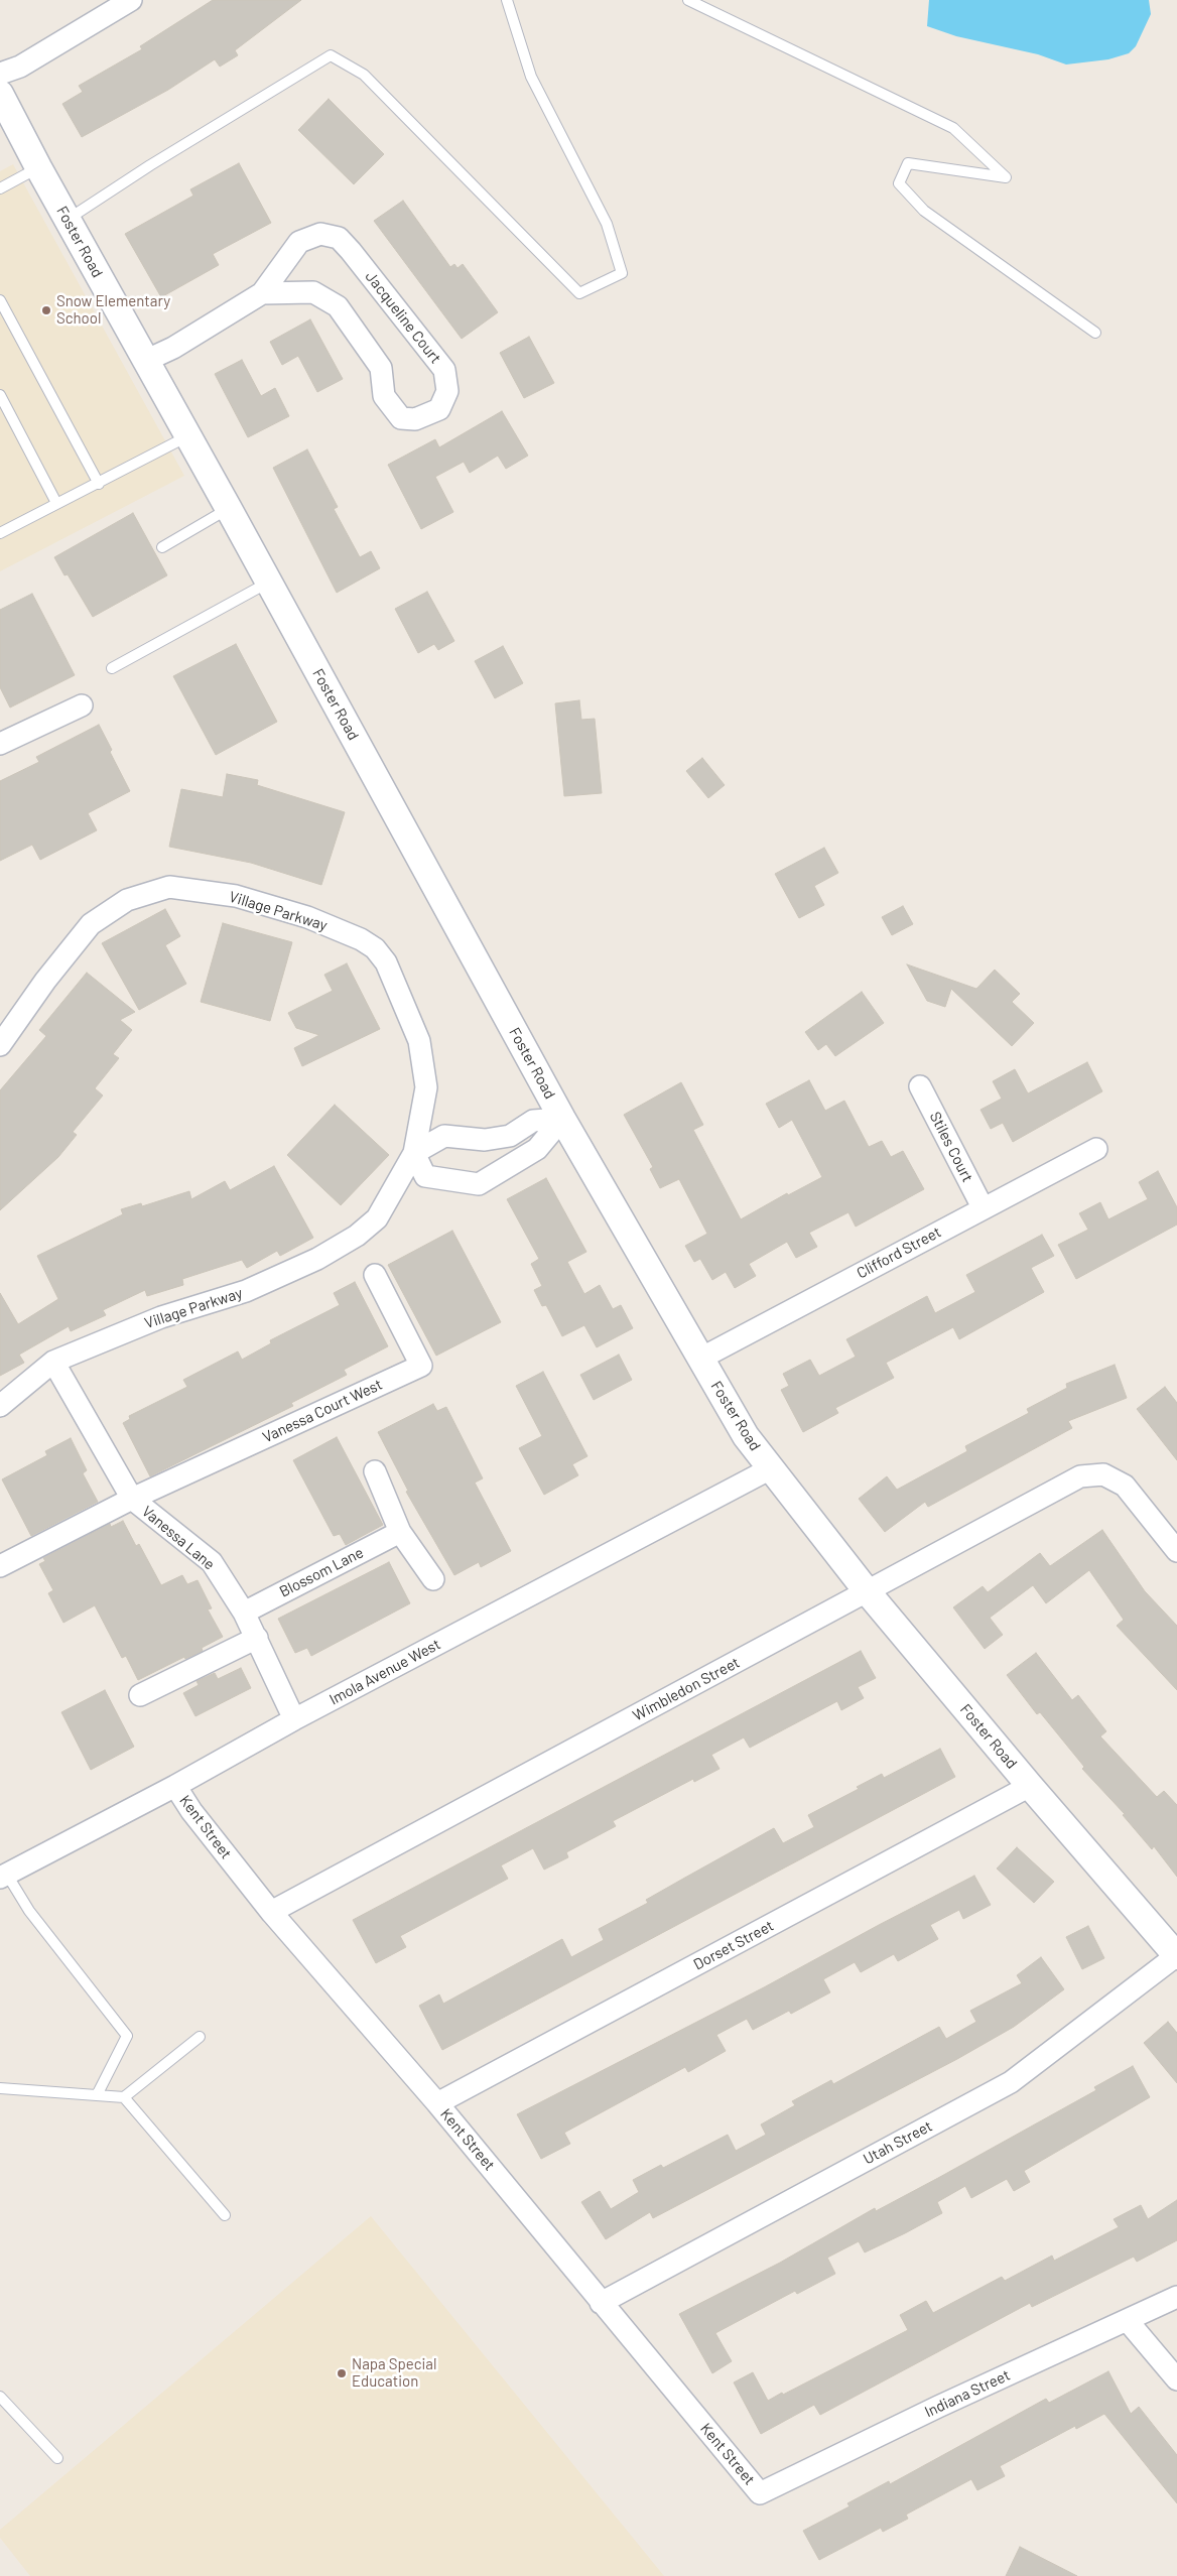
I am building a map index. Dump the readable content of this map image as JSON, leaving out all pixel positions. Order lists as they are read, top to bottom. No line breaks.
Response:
{"streets":{"street":["Foster Road","Jacqueline Court","Village Parkway","Stiles Court","Clifford Street","Vanessa Court West","Vanessa Lane","Blossom Lane","Imola Avenue West","Wimbledon Street","Kent Street","Dorset Street","Utah Street","Indiana Street"]},"crossings":[["Foster Road","Jacqueline Court"],["Foster Road","Clifford Street"],["Foster Road","Imola Avenue West"],["Foster Road","Wimbledon Street"],["Foster Road","Dorset Street"],["Foster Road","Utah Street"],["Village Parkway","Vanessa Lane"],["Stiles Court","Clifford Street"],["Vanessa Court West","Vanessa Lane"],["Vanessa Lane","Blossom Lane"],["Vanessa Lane","Imola Avenue West"],["Imola Avenue West","Kent Street"],["Wimbledon Street","Kent Street"],["Kent Street","Dorset Street"],["Kent Street","Utah Street"],["Kent Street","Indiana Street"]],"places":["Snow Elementary School","Napa Special Education"]}
